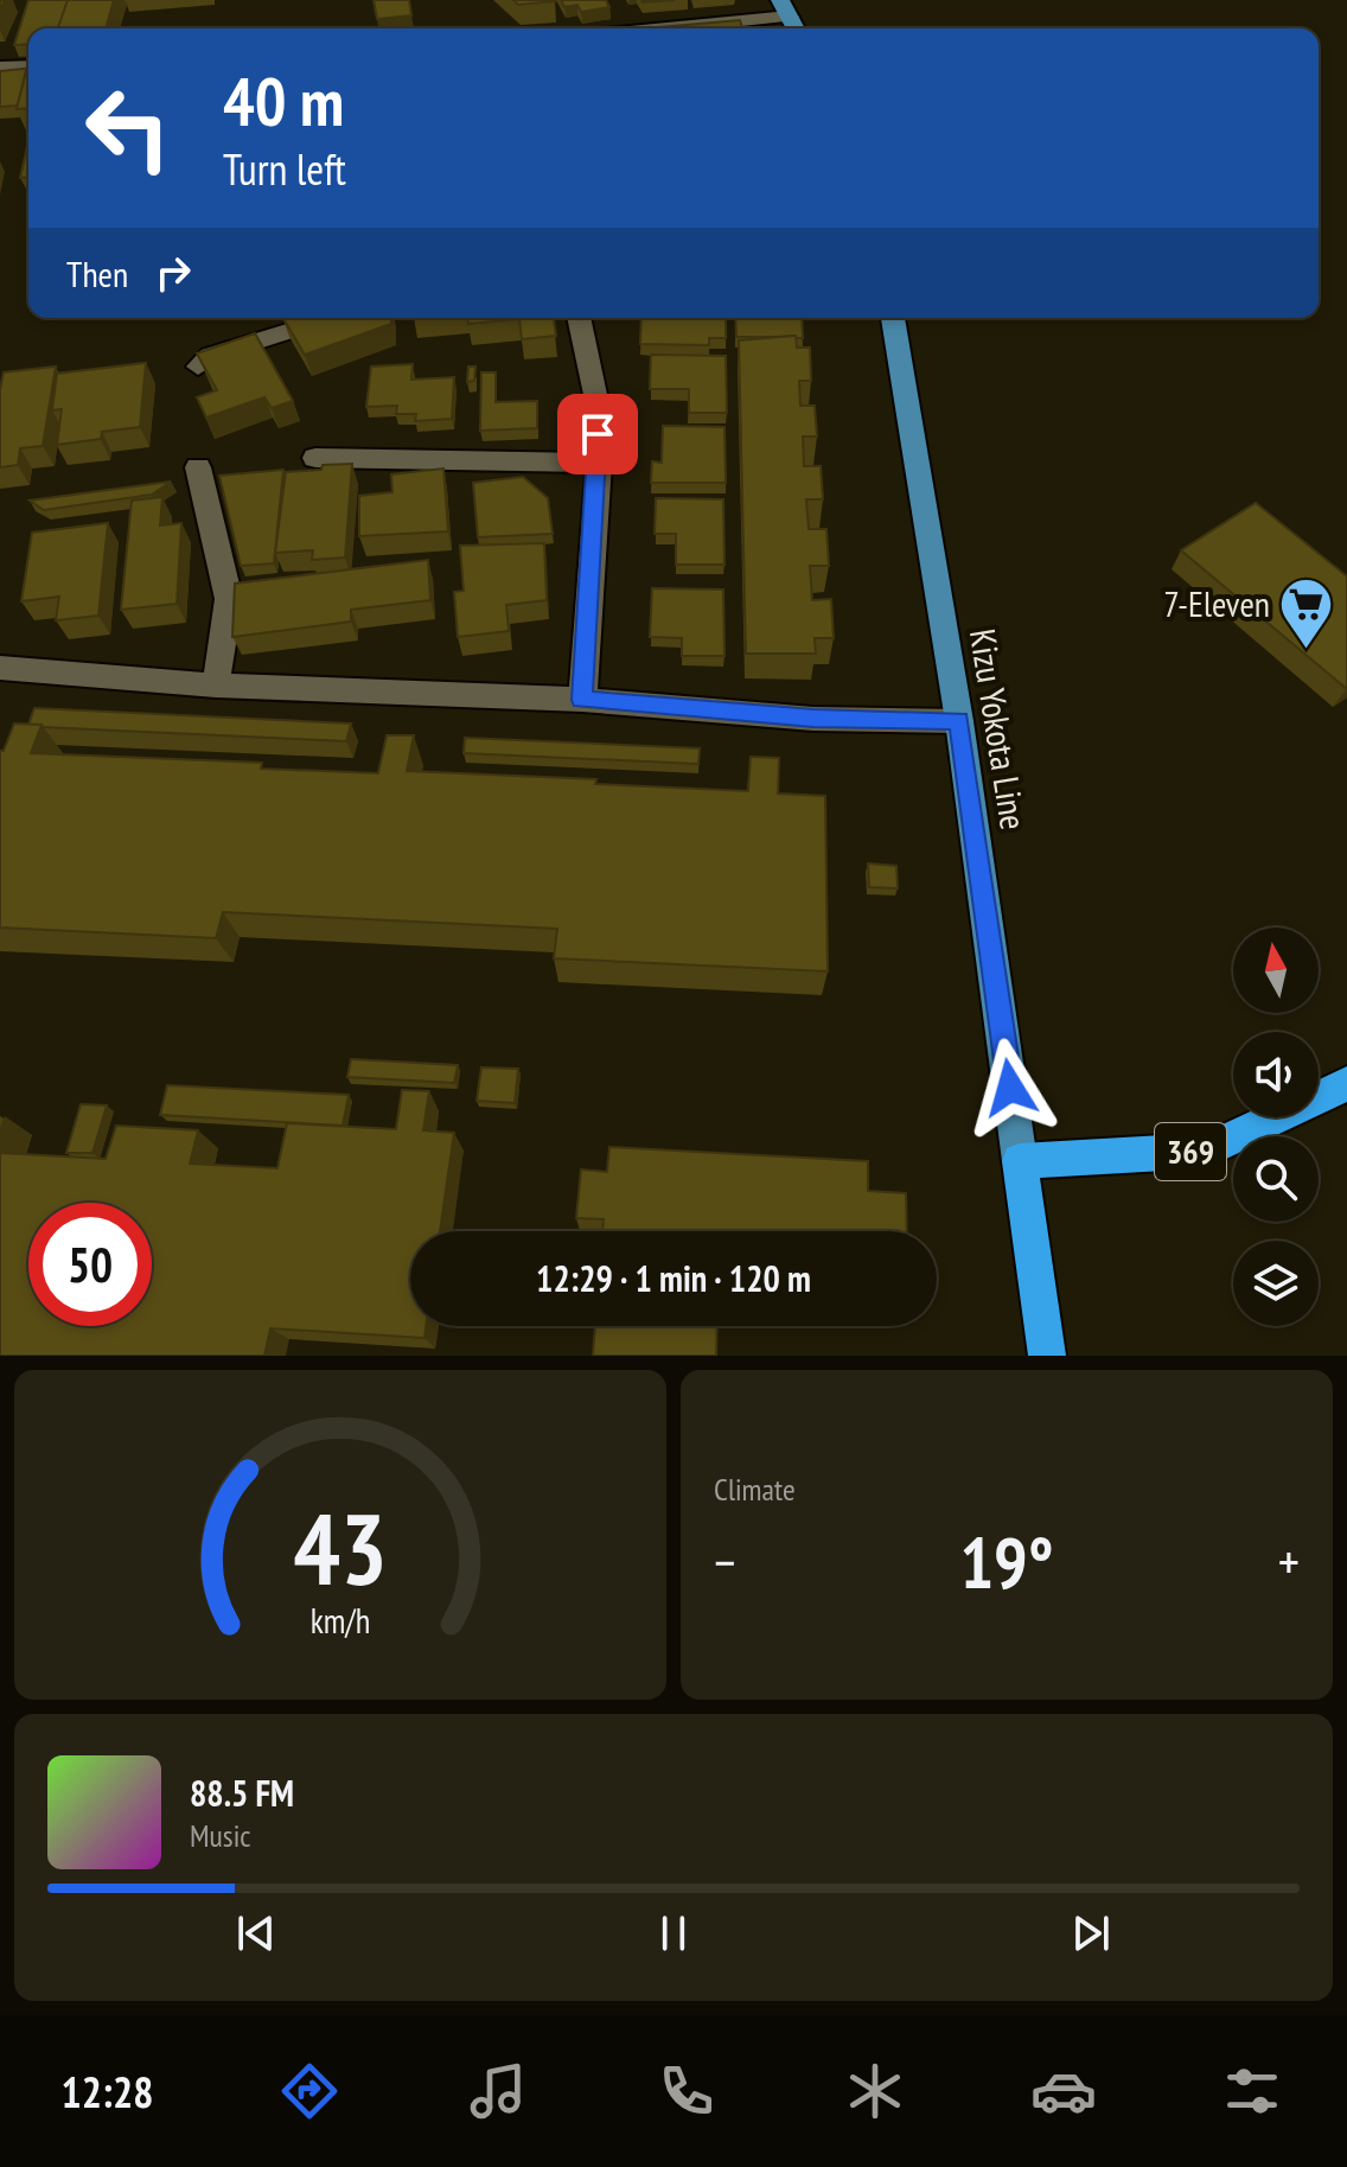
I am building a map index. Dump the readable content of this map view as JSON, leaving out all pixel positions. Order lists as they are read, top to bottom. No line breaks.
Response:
{"streets":{"highway":["369"],"main road":["Kizu Yokota Line"]},"crossings":[["Kizu Yokota Line","369"]],"places":{"supermarket":["7-Eleven"]},"north":"top","page":{"turn":["40 m","Turn left"],"then":"Then","limit":"50","trip":"12:29 · 1 min · 120 m","tile":"Climate","heat":["−","19°","+"],"song":["88.5 FM","Music"],"tabs":"12:28","gauge":["43","km/h"]}}
